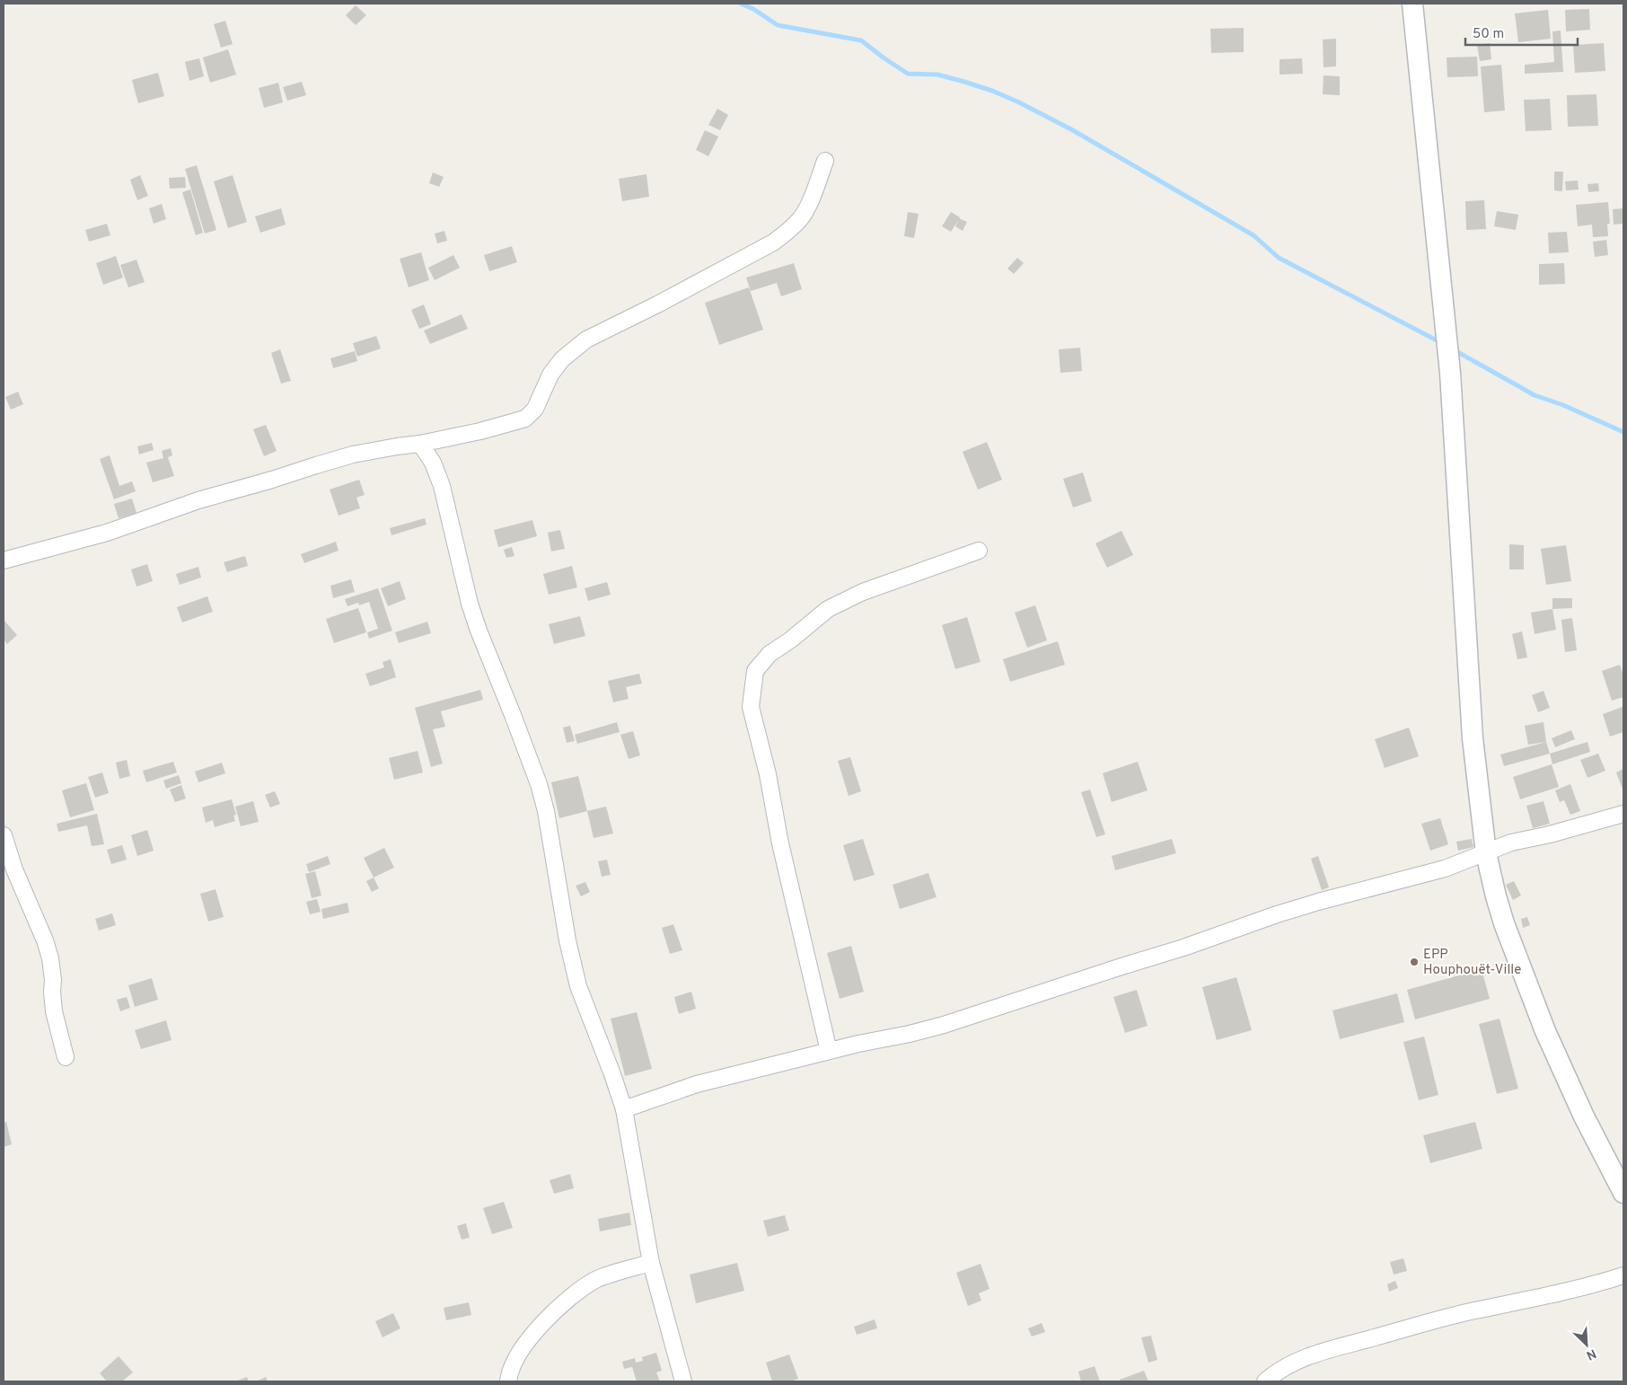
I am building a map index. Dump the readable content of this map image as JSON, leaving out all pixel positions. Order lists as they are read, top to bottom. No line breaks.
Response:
{"places":["EPP Houphouët-Ville"],"scale_bar":"50 m","north":"bottom right"}
